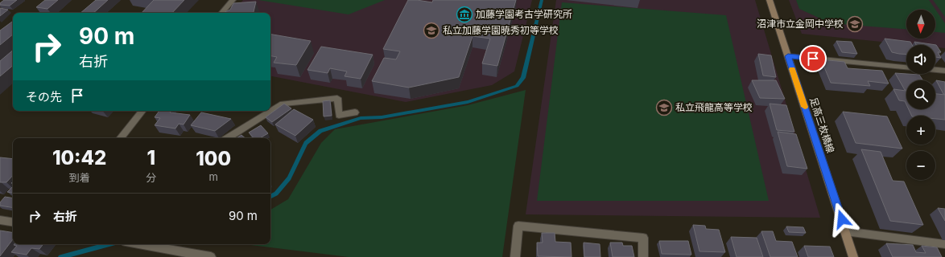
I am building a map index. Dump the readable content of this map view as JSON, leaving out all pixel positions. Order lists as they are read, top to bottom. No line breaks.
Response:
{"streets":{"main road":["足高三枚橋線"]},"places":{"museum":["加藤学園考古学研究所"],"school or university":["沼津市立金岡中学校","私立加藤学園暁秀初等学校","私立飛龍高等学校"]},"north":"bottom","page":{"map_buttons":["+","−"],"turn":["90 m","右折"],"then":"その先","eta":["10:42","到着","1","分","100","m"],"list":[{"name":"右折","value":"90 m"}]}}
